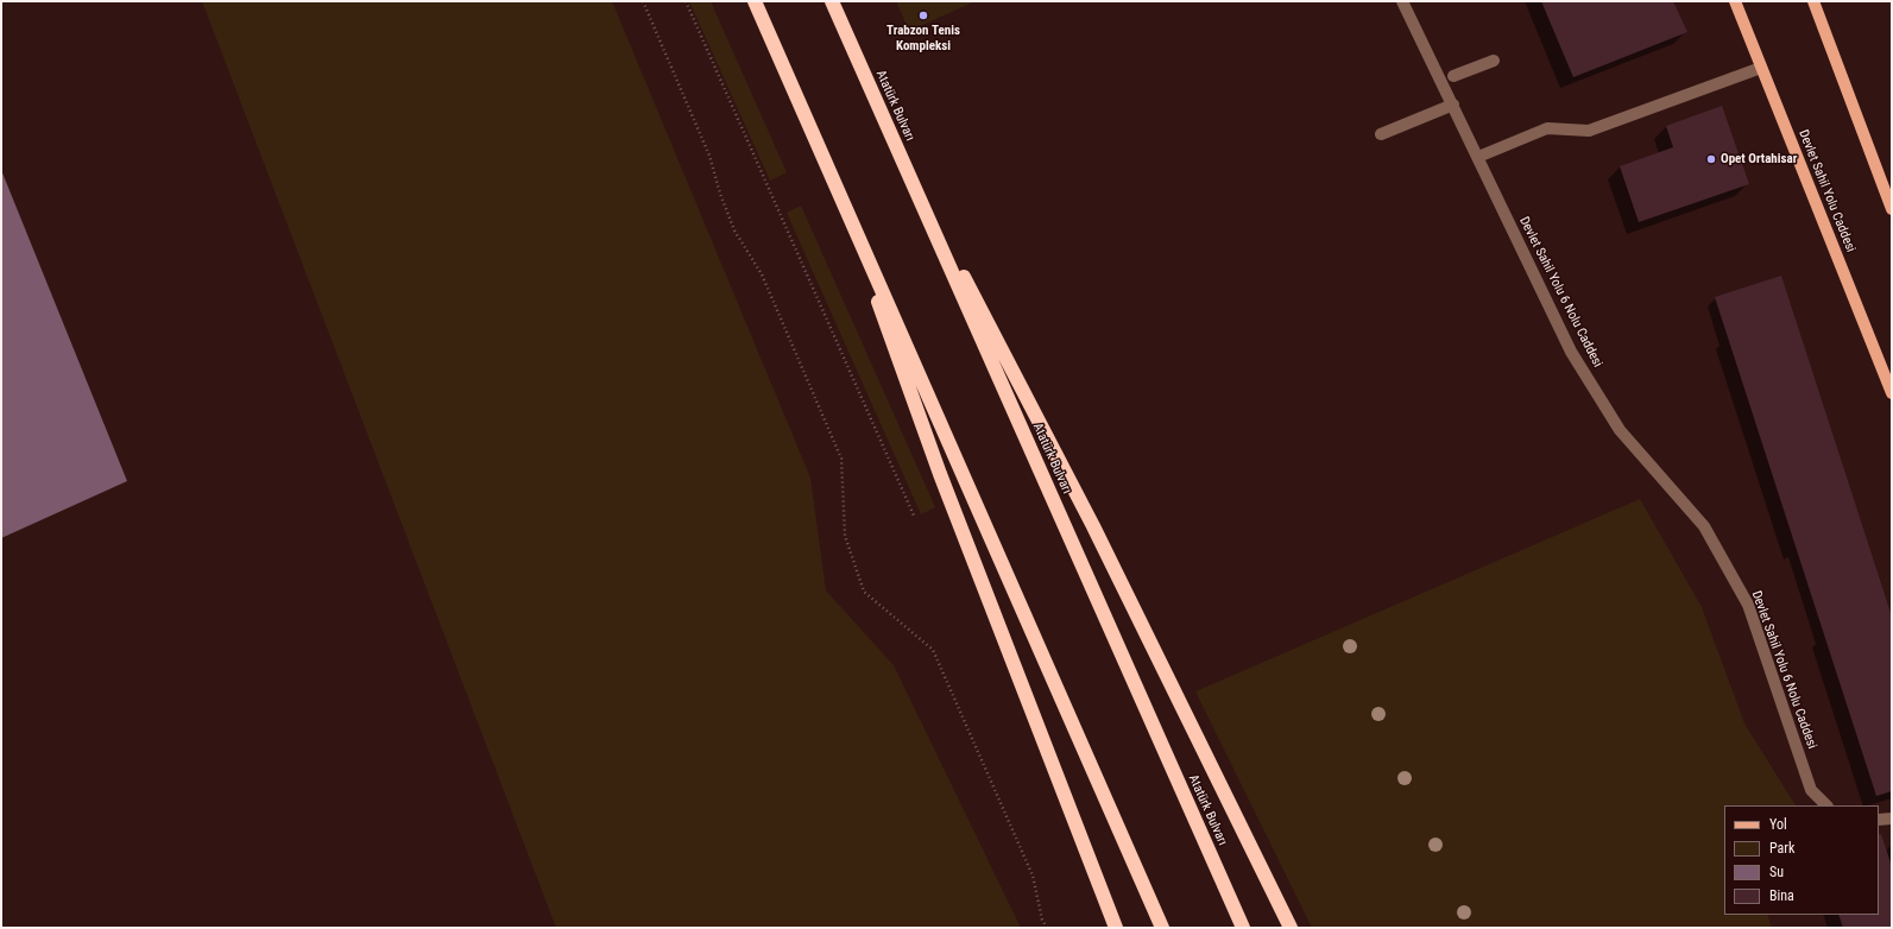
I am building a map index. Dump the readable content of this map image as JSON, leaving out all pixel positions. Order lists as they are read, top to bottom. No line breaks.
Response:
{"streets":{"highway":["Atatürk Bulvarı"],"main road":["Devlet Sahil Yolu Caddesi"],"lane":["Devlet Sahil Yolu 6 Nolu Caddesi"]},"places":["Trabzon Tenis Kompleksi","Opet Ortahisar"],"legend":["Yol","Park","Su","Bina"]}
